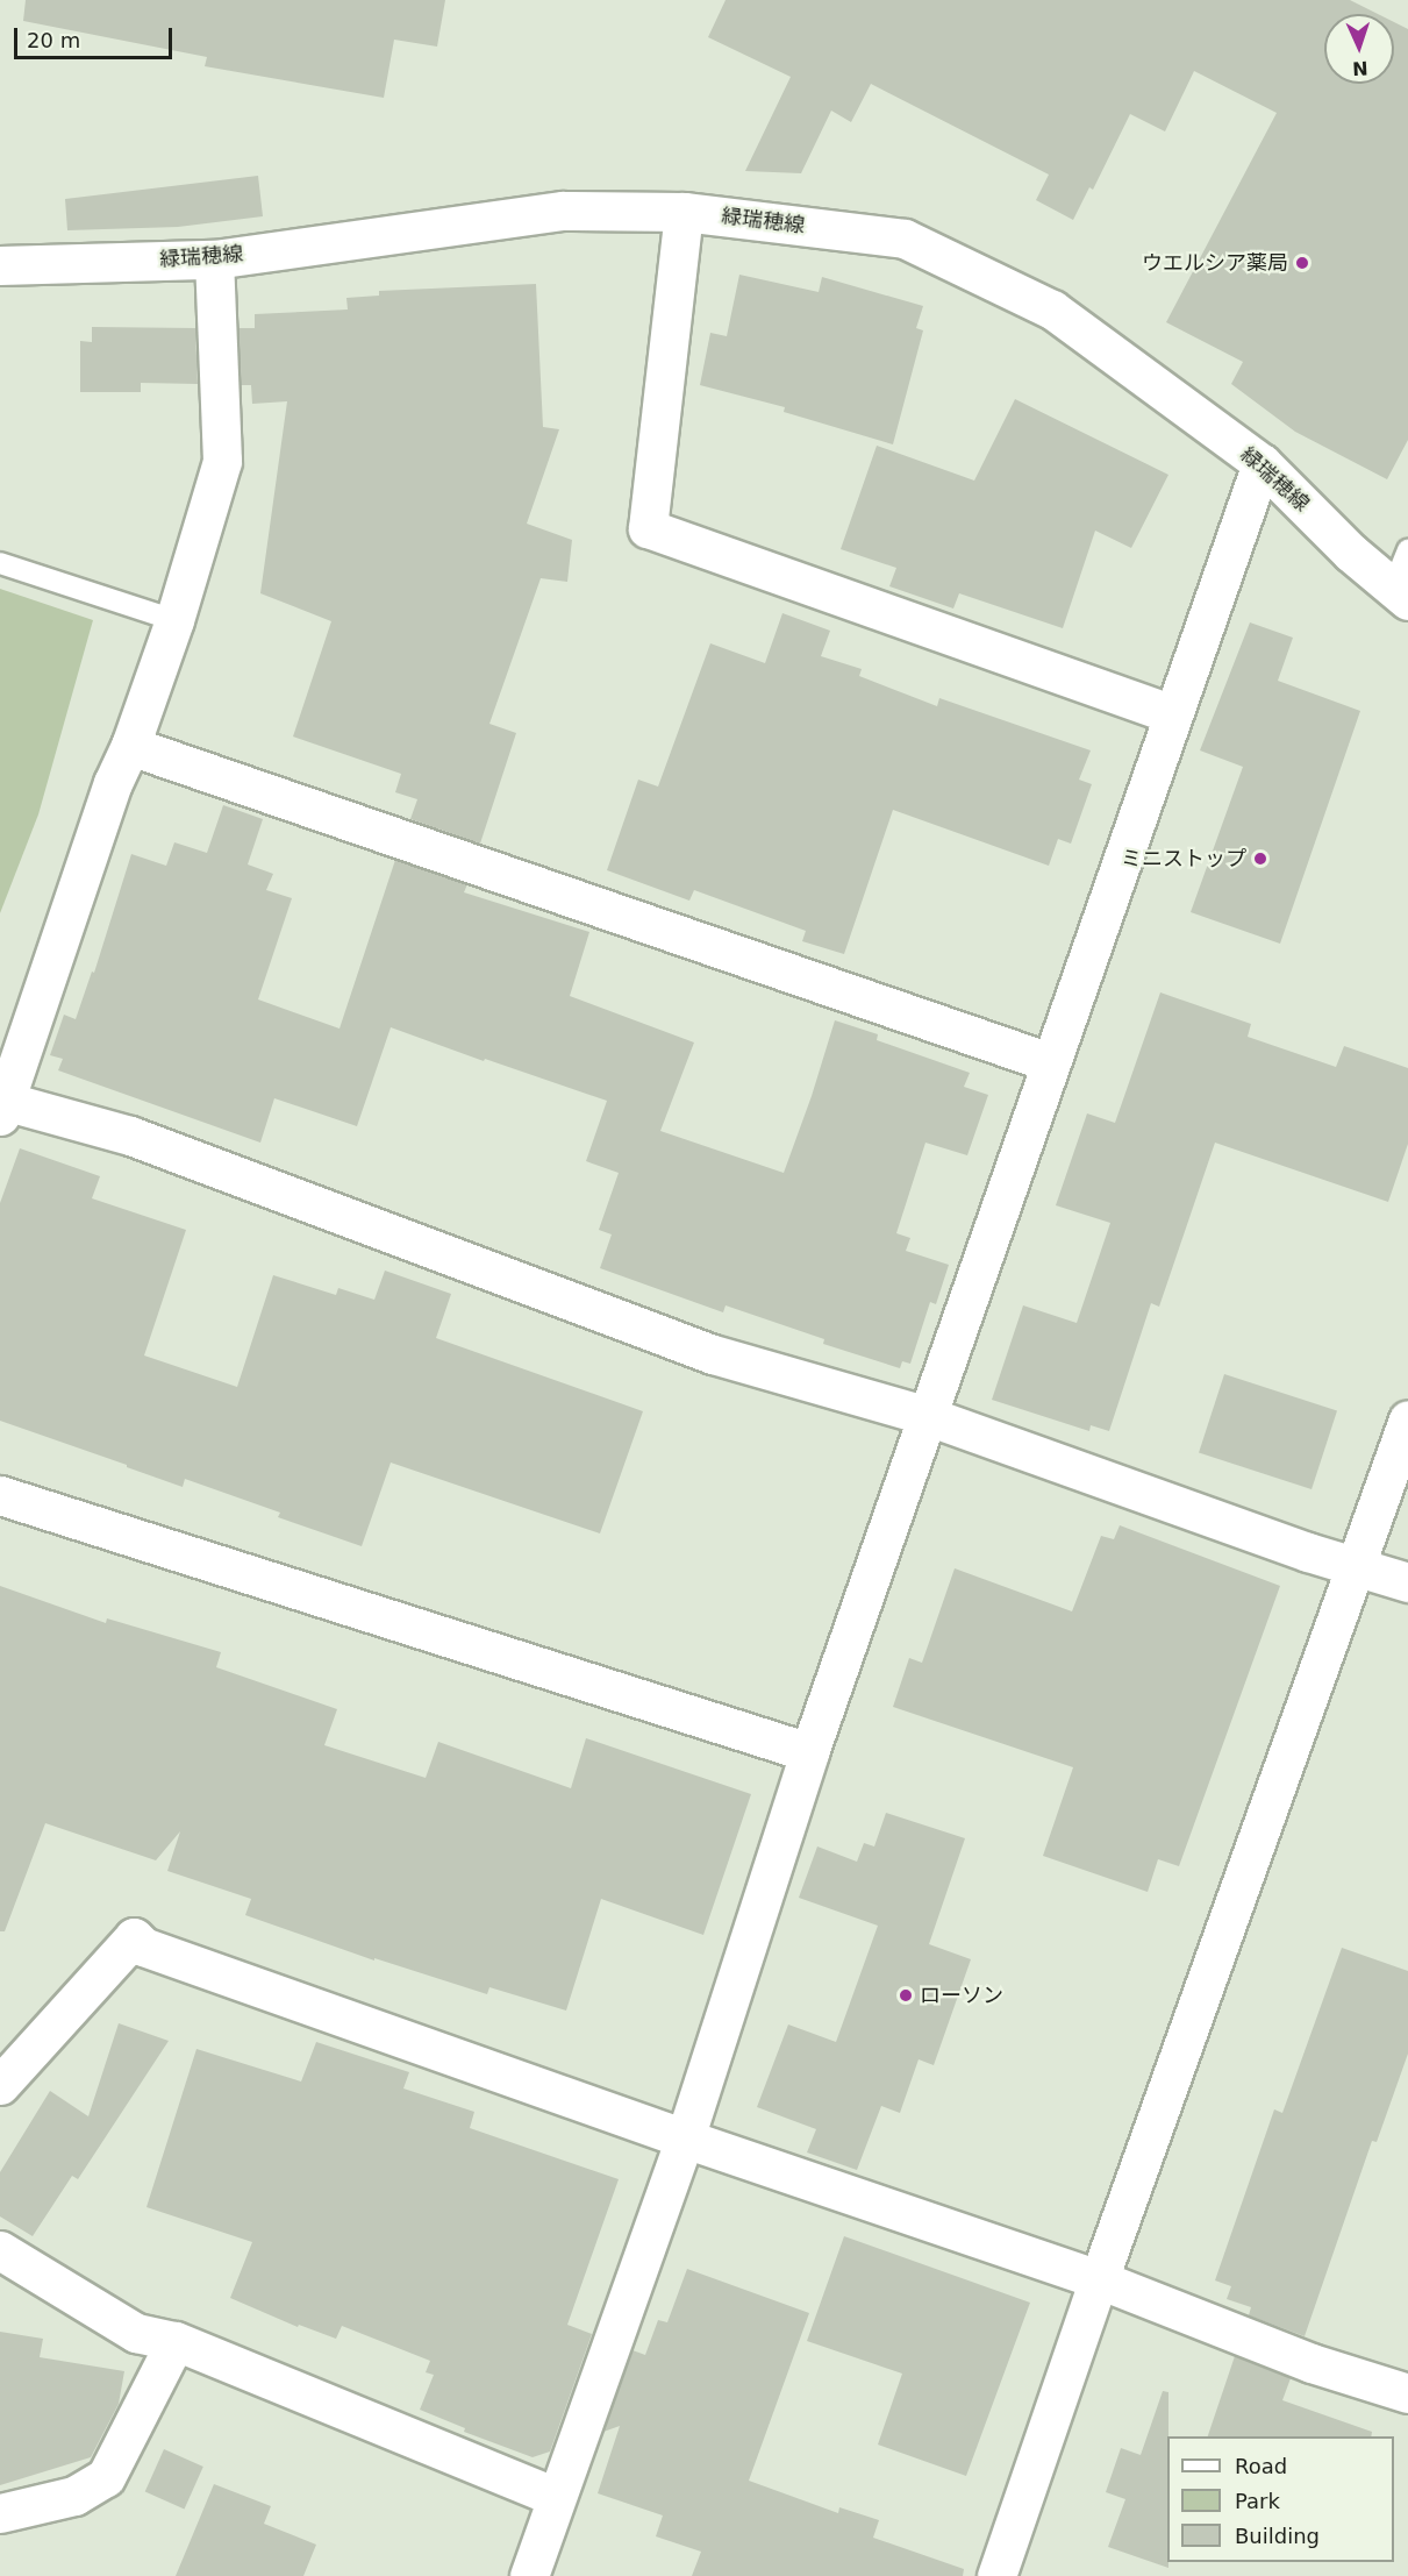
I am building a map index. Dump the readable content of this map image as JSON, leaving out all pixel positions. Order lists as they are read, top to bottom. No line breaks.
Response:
{"streets":{"street":["緑瑞穂線"]},"places":["ウエルシア薬局","ミニストップ","ローソン"],"legend":["Road","Park","Building"],"scale_bar":"20 m","north":"bottom"}
